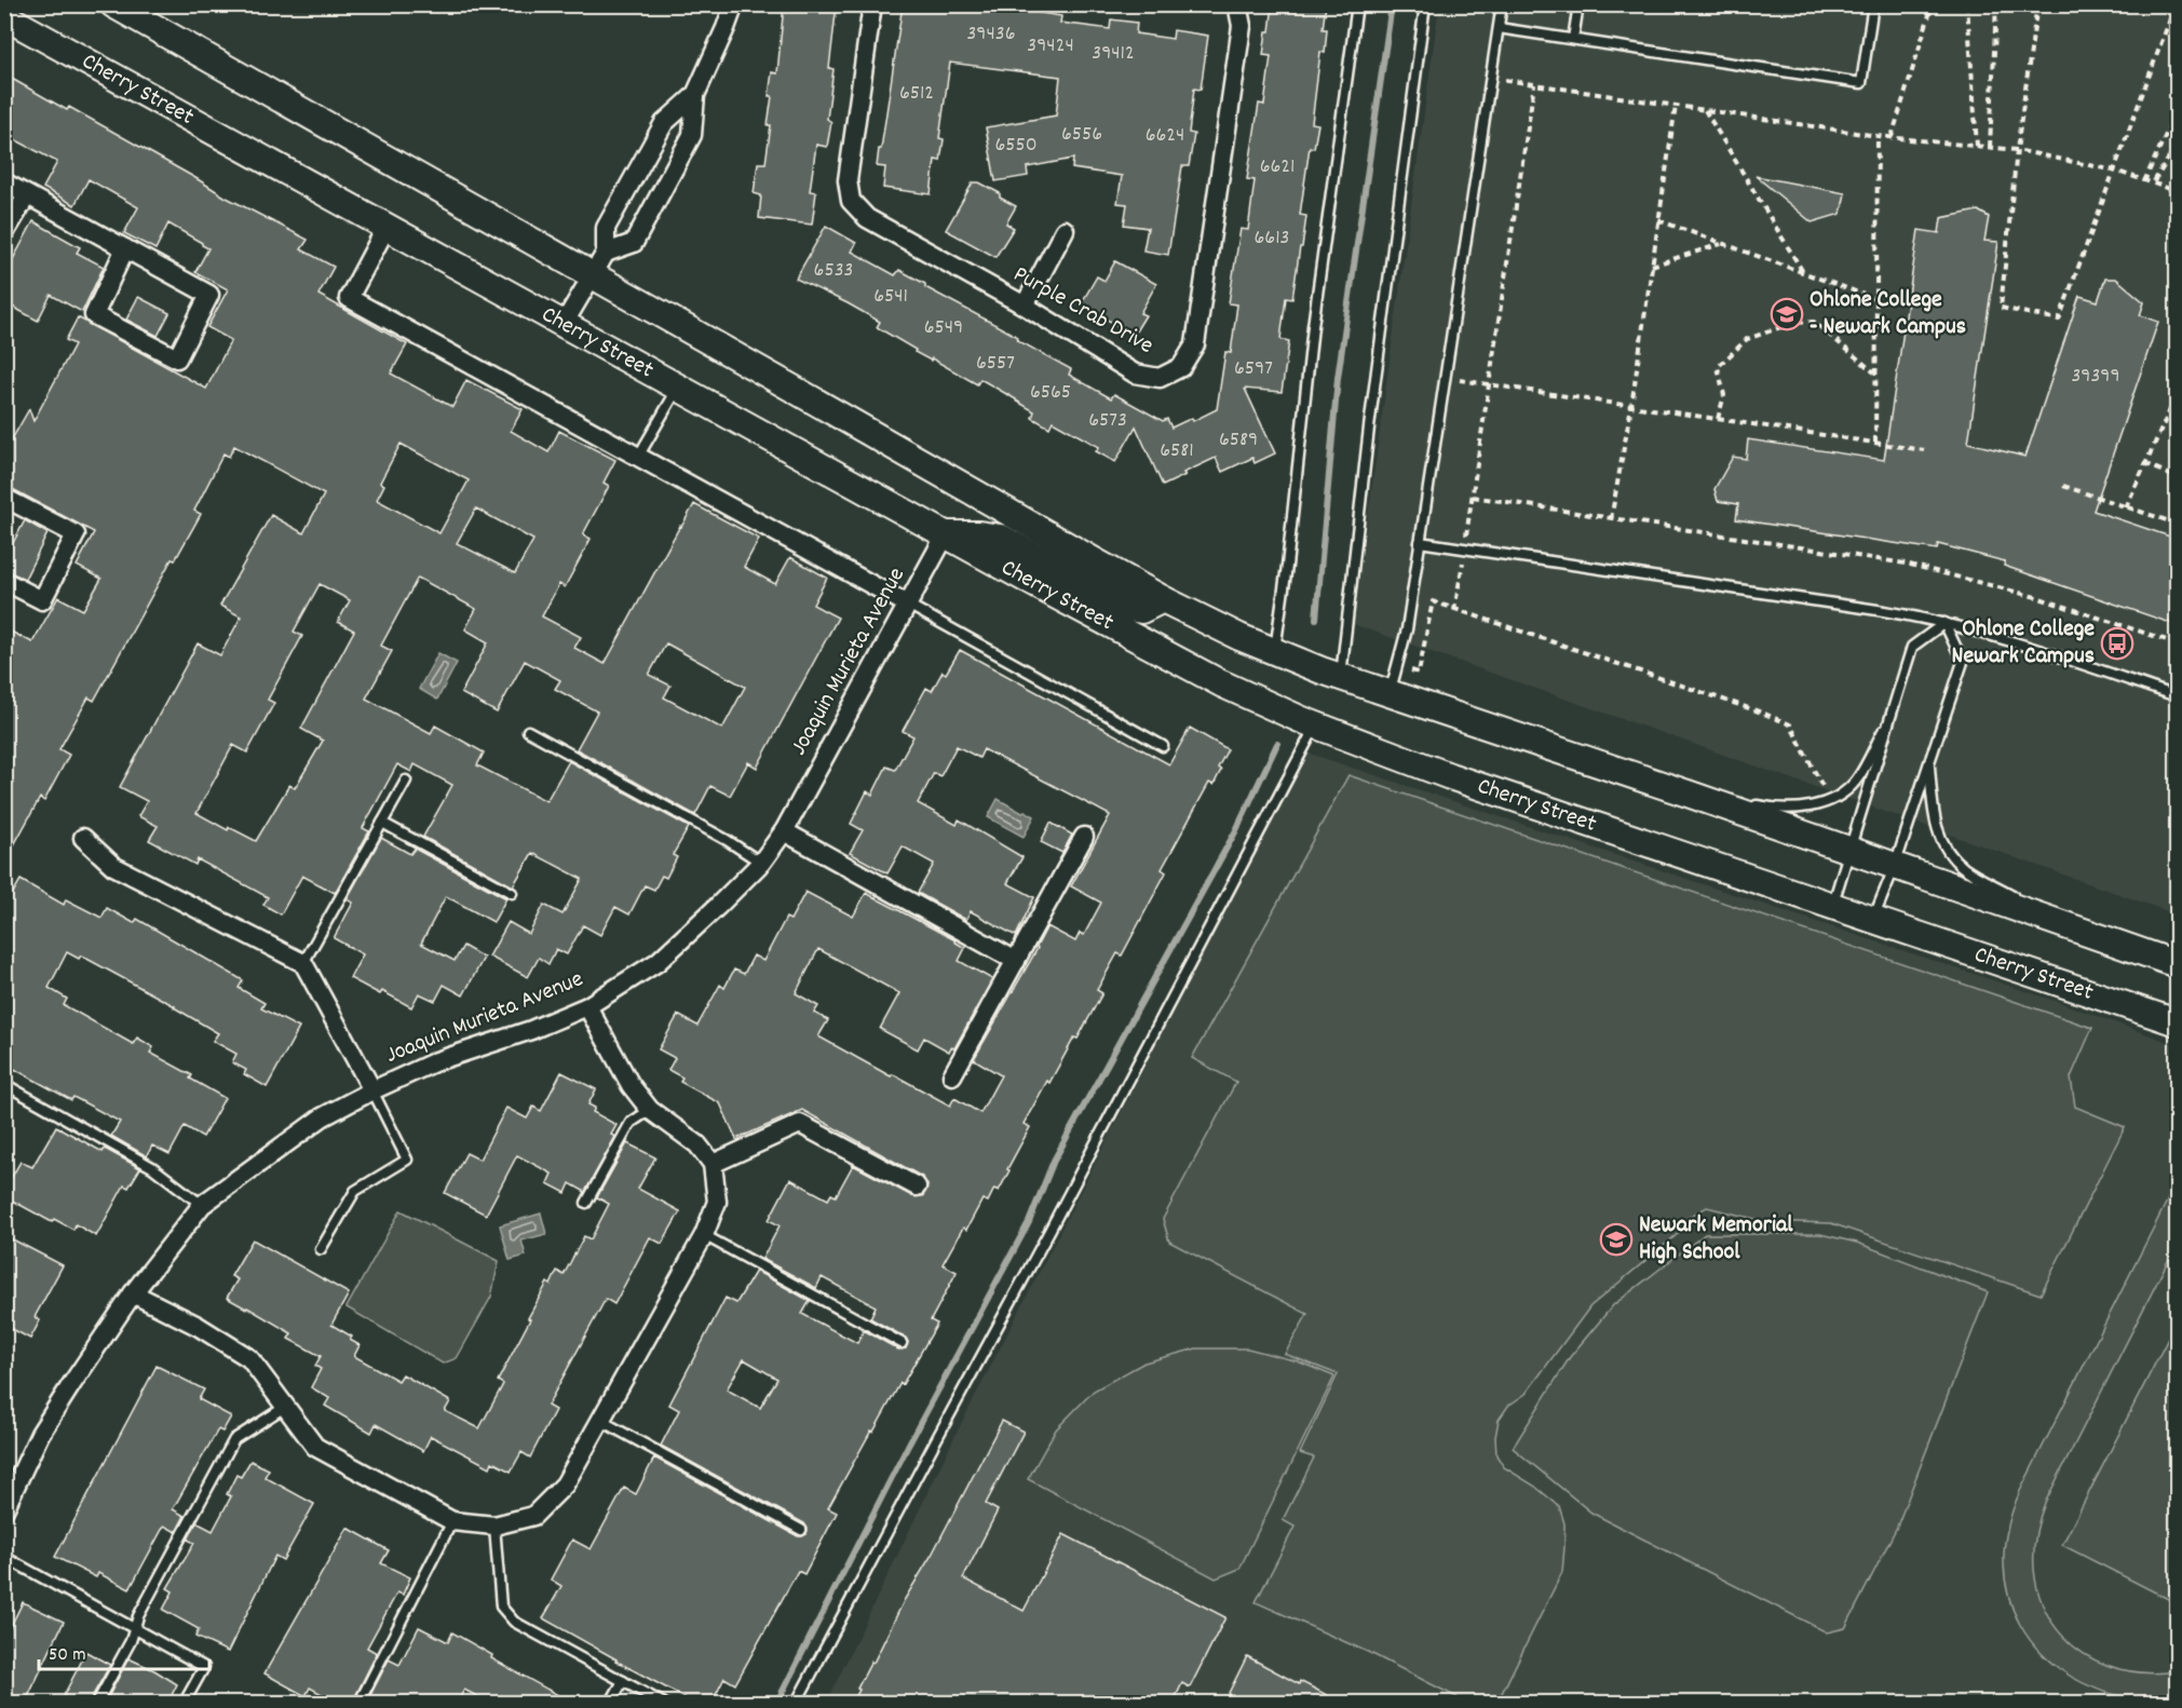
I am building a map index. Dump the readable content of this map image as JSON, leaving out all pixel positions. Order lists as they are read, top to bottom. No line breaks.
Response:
{"streets":{"main road":["Cherry Street"],"street":["Purple Crab Drive","Joaquin Murieta Avenue"]},"crossings":[["Cherry Street","Joaquin Murieta Avenue"]],"places":{"school or university":["Ohlone College - Newark Campus","Newark Memorial High School"],"bus stop":["Ohlone College Newark Campus"]},"house_numbers":["39436","39424","39412","6512","6556","6624","6550","6621","6613","6533","6541","6549","6557","6597","39399","6565","6573","6589","6581"],"scale_bar":"50 m"}
